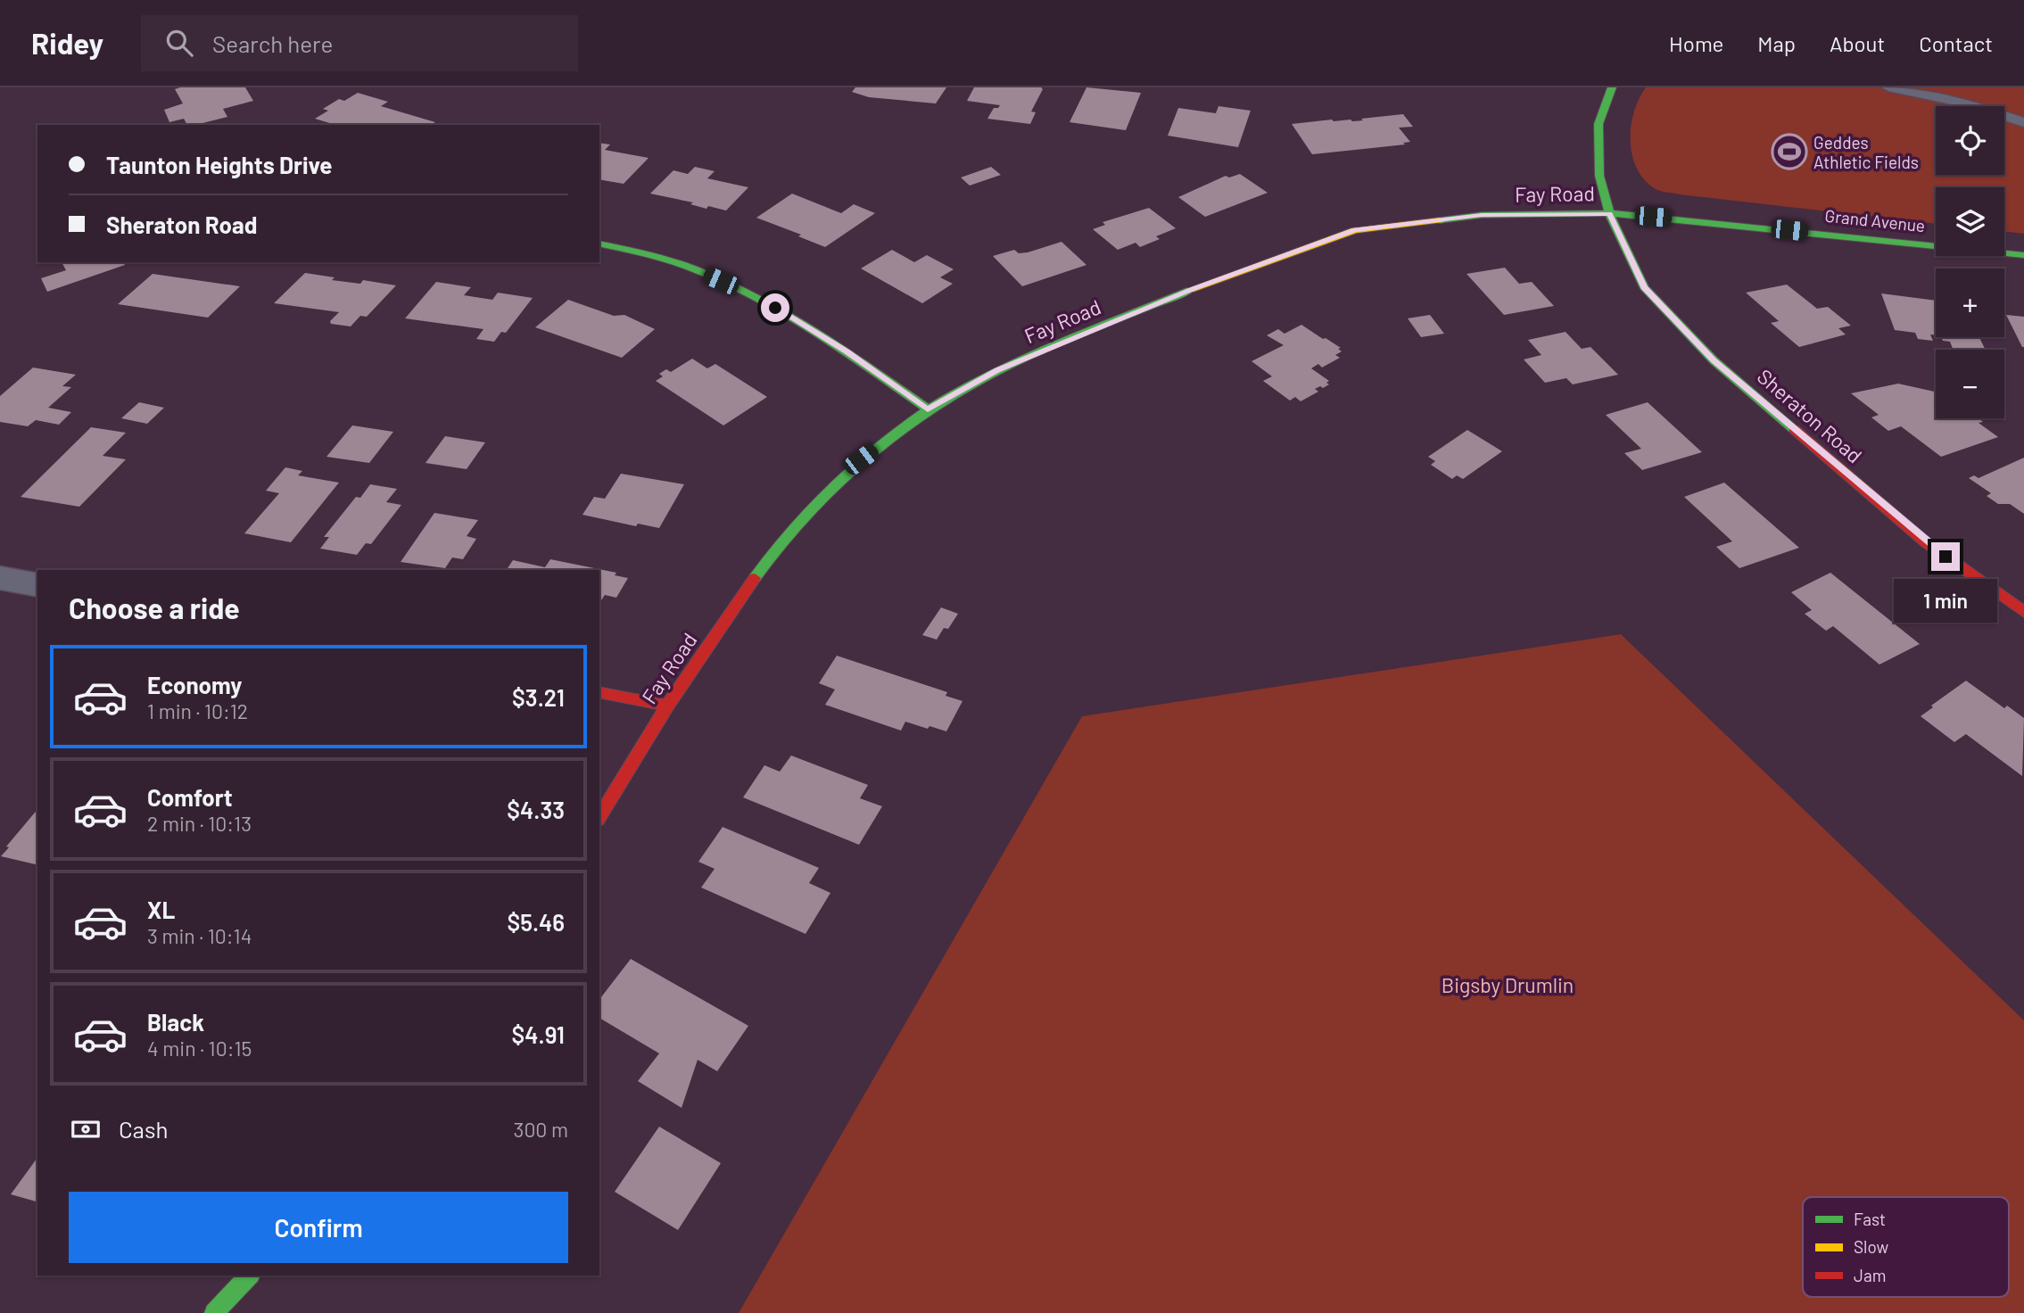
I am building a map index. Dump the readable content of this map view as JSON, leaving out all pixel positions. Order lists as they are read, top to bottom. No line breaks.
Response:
{"streets":{"street":["Fay Road","Grand Avenue","Sheraton Road"]},"crossings":[["Fay Road","Grand Avenue"],["Fay Road","Sheraton Road"],["Grand Avenue","Sheraton Road"]],"parks":["Bigsby Drumlin"],"places":{"sports":["Geddes Athletic Fields"]},"legend":["Fast","Slow","Jam"],"page":{"header":"Ridey","search":"Search here","nav":["Home","Map","About","Contact"],"map_buttons":["+","−"],"banner":["Taunton Heights Drive","Sheraton Road"],"heading":"Choose a ride","bubble":"1 min","list":[{"name":"Economy","note":"1 min · 10:12","value":"$3.21"},{"name":"Comfort","note":"2 min · 10:13","value":"$4.33"},{"name":"XL","note":"3 min · 10:14","value":"$5.46"},{"name":"Black","note":"4 min · 10:15","value":"$4.91"}],"pay":["Cash","300 m"],"buttons":"Confirm"}}
